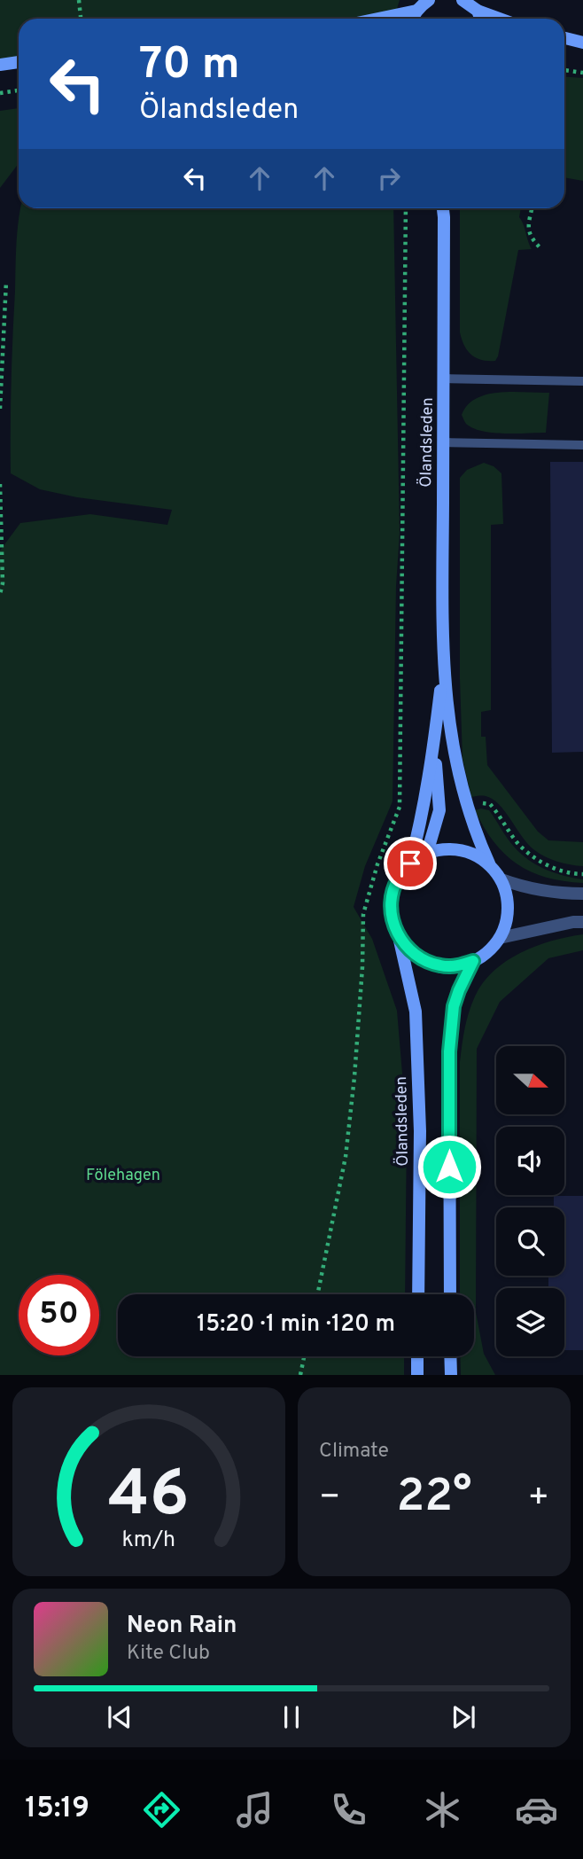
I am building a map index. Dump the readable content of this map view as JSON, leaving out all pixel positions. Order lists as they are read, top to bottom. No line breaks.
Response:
{"streets":{"main road":["Ölandsleden"]},"parks":["Fölehagen"],"north":"right","page":{"turn":["70 m","Ölandsleden"],"limit":"50","trip":"15:20 · 1 min · 120 m","tile":"Climate","heat":["−","22°","+"],"song":["Neon Rain","Kite Club"],"tabs":"15:19","gauge":["46","km/h"]}}
